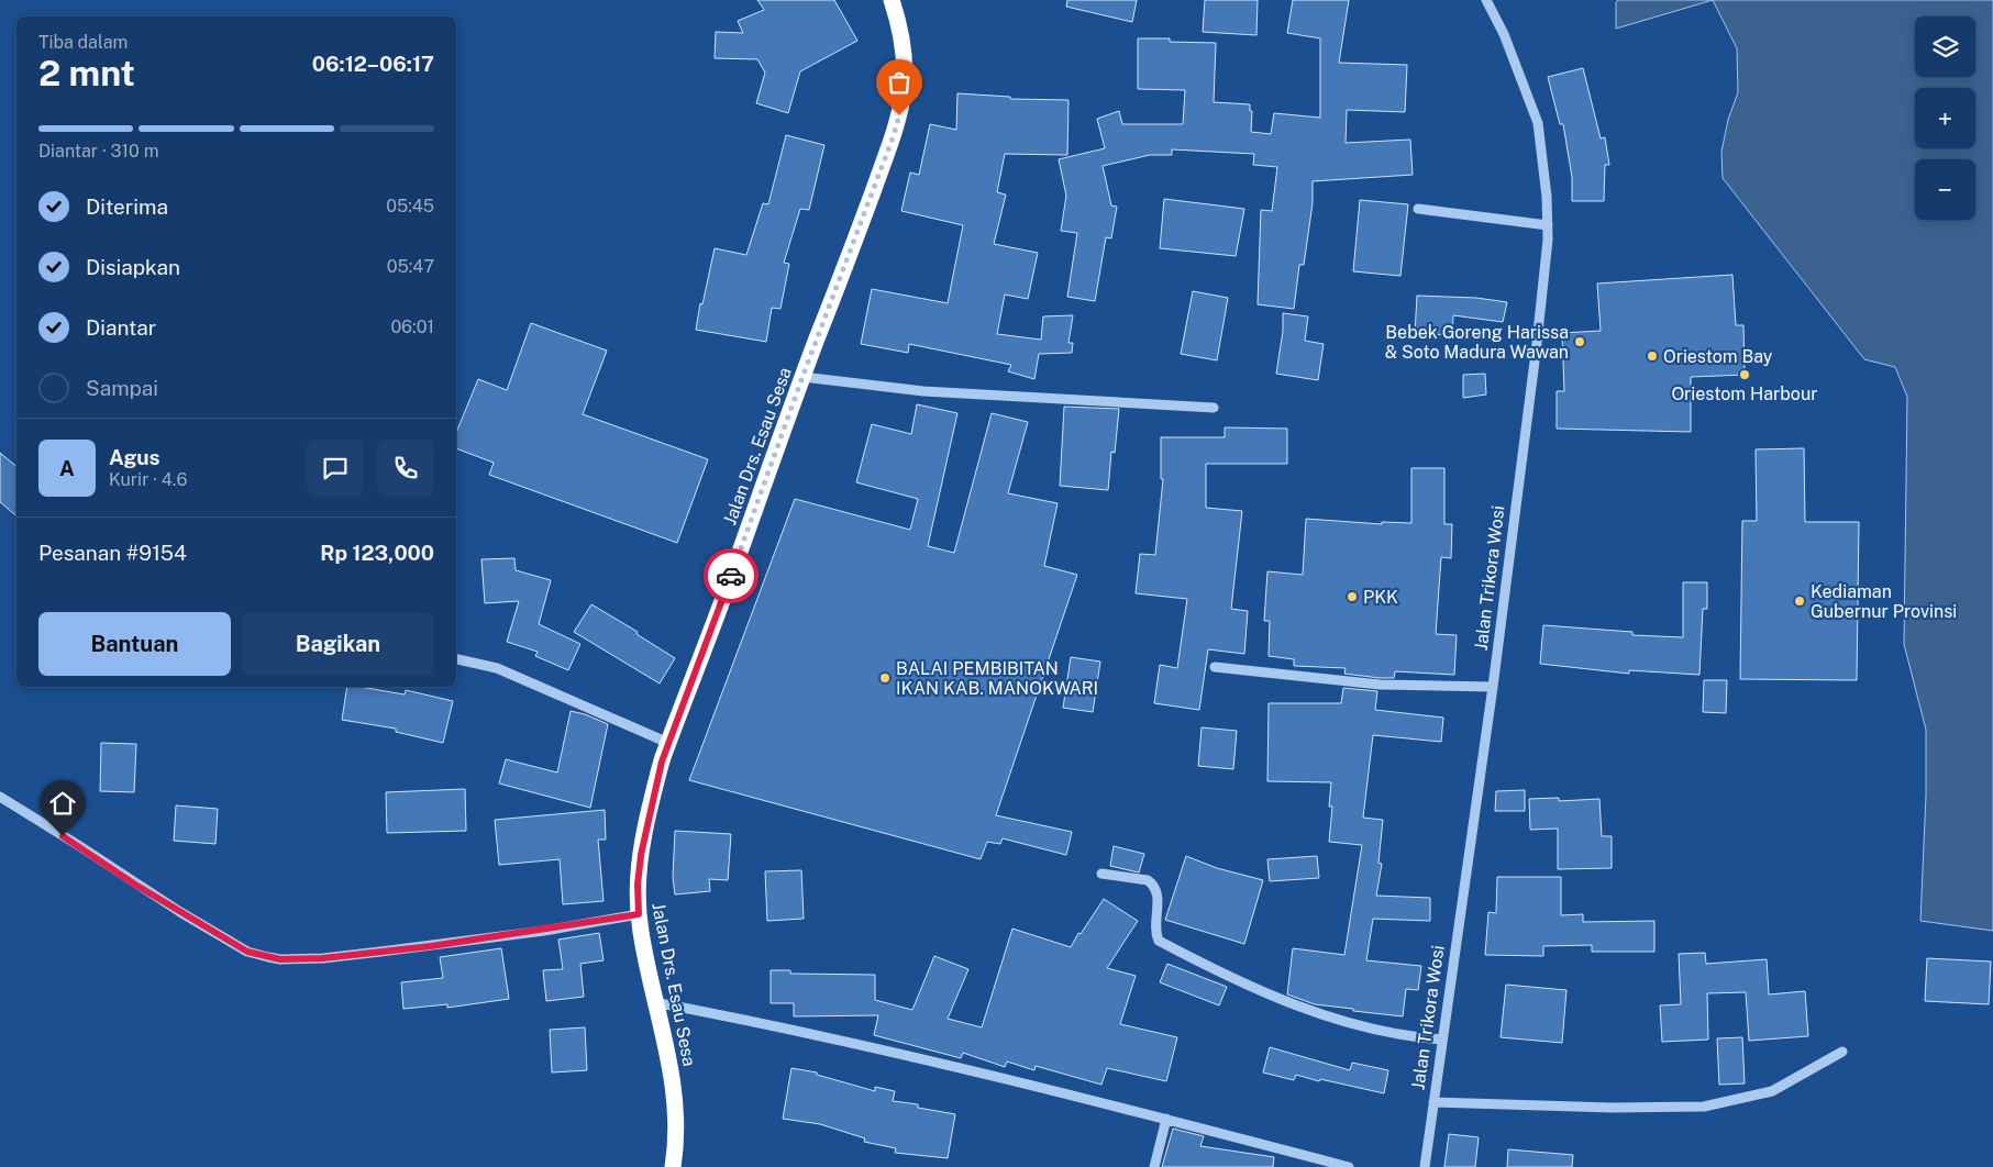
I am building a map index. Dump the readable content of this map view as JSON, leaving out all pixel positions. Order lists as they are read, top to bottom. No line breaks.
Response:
{"streets":{"highway":["Jalan Drs. Esau Sesa"],"street":["Jalan Trikora Wosi"]},"places":["Bebek Goreng Harissa & Soto Madura Wawan","Oriestom Bay","Oriestom Harbour","PKK","Kediaman Gubernur Provinsi","BALAI PEMBIBITAN IKAN KAB. MANOKWARI"],"page":{"map_buttons":["+","−"],"heading":["2 mnt","Tiba dalam","06:12–06:17"],"panel":["Agus","Kurir · 4.6","Pesanan #9154","Rp 123,000"],"bar":"Diantar · 310 m","list":[["Diterima","05:45"],["Disiapkan","05:47"],["Diantar","06:01"],"Sampai"],"round":"A","buttons":["Bantuan","Bagikan"]}}
